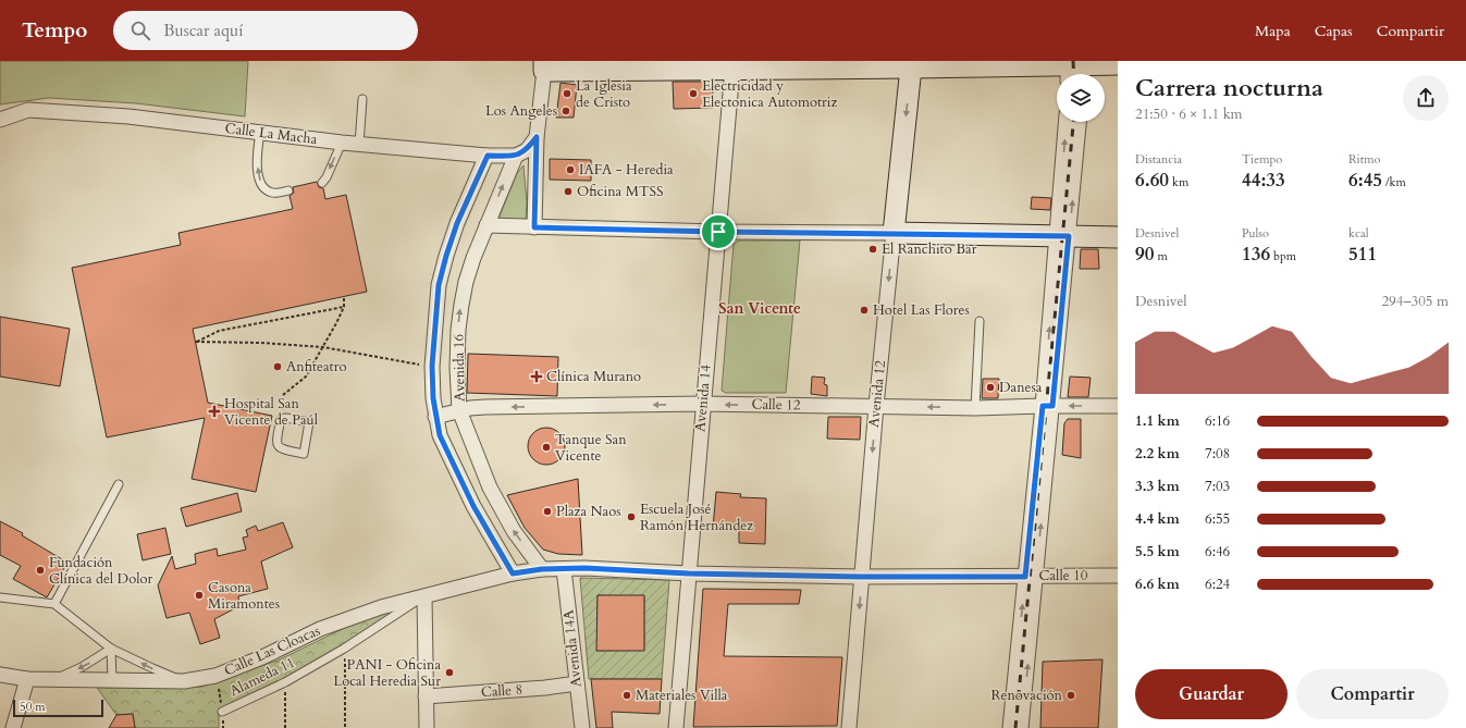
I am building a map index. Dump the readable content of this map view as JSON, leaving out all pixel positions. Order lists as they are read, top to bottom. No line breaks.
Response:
{"streets":{"main road":["Avenida 12"],"street":["Calle La Macha","Avenida 16","Avenida 14","Calle 12","Calle 10","Avenida 14A","Calle Las Cloacas","Calle 8"],"lane":["Alameda 11"]},"crossings":[["Calle La Macha","Avenida 16"],["Avenida 16","Calle 12"],["Avenida 16","Calle 10"],["Avenida 16","Calle Las Cloacas"],["Avenida 12","Calle 12"],["Avenida 12","Calle 10"],["Avenida 14","Calle 12"],["Avenida 14","Calle 10"],["Calle 10","Avenida 14A"],["Calle 10","Calle Las Cloacas"],["Avenida 14A","Calle 8"],["Calle Las Cloacas","Alameda 11"]],"one_way":["Avenida 12","Calle 12"],"districts":["San Vicente"],"places":{"other":["La Iglesia de Cristo","Electricidad y Electonica Automotriz","Los Angeles","IAFA - Heredia","Oficina MTSS","El Ranchito Bar","Hotel Las Flores","Anfiteatro","Danesa","Tanque San Vicente","Plaza Naos","Escuela José Ramón Hernández","Fundación Clínica del Dolor","Casona Miramontes","PANI - Oficina Local Heredia Sur","Materiales Villa","Renovación"],"health":["Clínica Murano","Hospital San Vicente de Paúl"]},"scale_bar":"50 m","page":{"header":"Tempo","search":"Buscar aquí","nav":["Mapa","Capas","Compartir"],"heading":["Carrera nocturna","21:50 · 6 × 1.1 km"],"stats":[["Distancia","6.60 km"],["Tiempo","44:33"],["Ritmo","6:45 /km"],["Desnivel","90 m"],["Pulso","136 bpm"],["kcal","511"]],"chart":["Desnivel","294–305 m"],"list":[{"name":"1.1 km","note":"6:16"},{"name":"2.2 km","note":"7:08"},{"name":"3.3 km","note":"7:03"},{"name":"4.4 km","note":"6:55"},{"name":"5.5 km","note":"6:46"},{"name":"6.6 km","note":"6:24"}],"buttons":["Guardar","Compartir"],"scale":"50 m"}}
